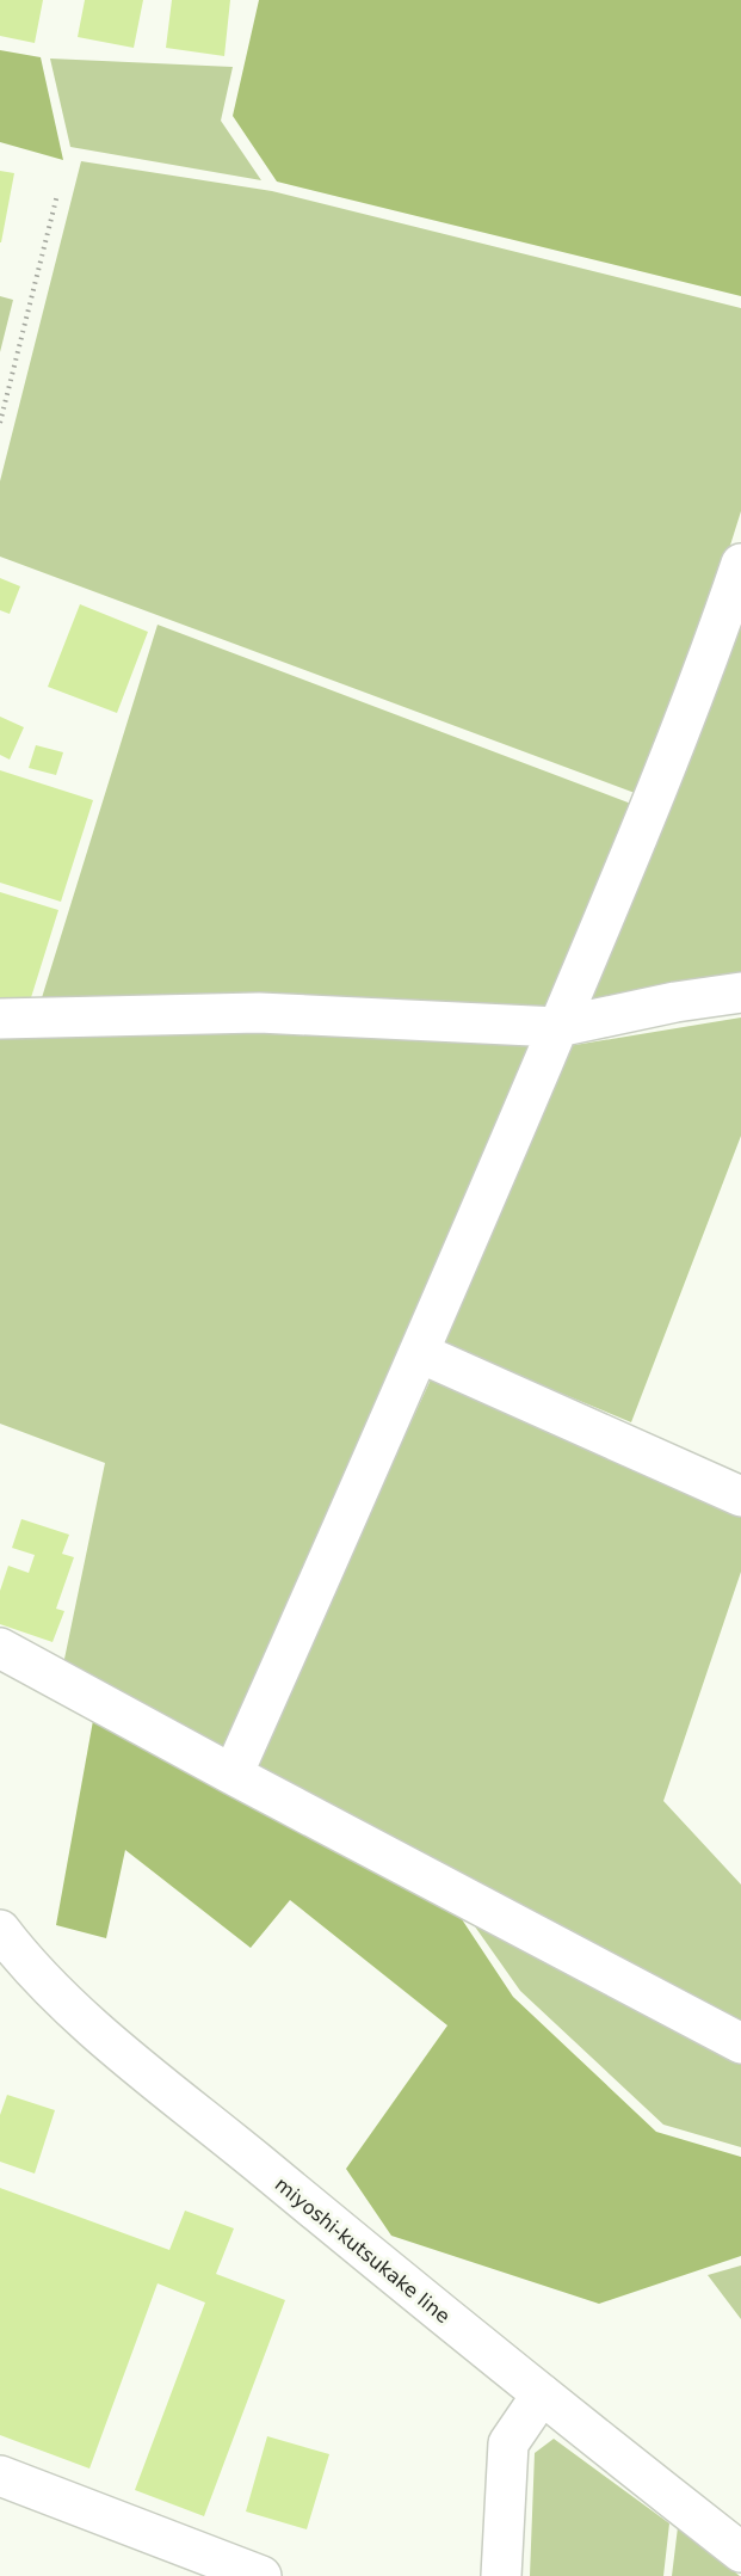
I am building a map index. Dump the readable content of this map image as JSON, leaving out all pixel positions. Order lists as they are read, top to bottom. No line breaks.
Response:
{"streets":{"street":["miyoshi-kutsukake line"]}}
